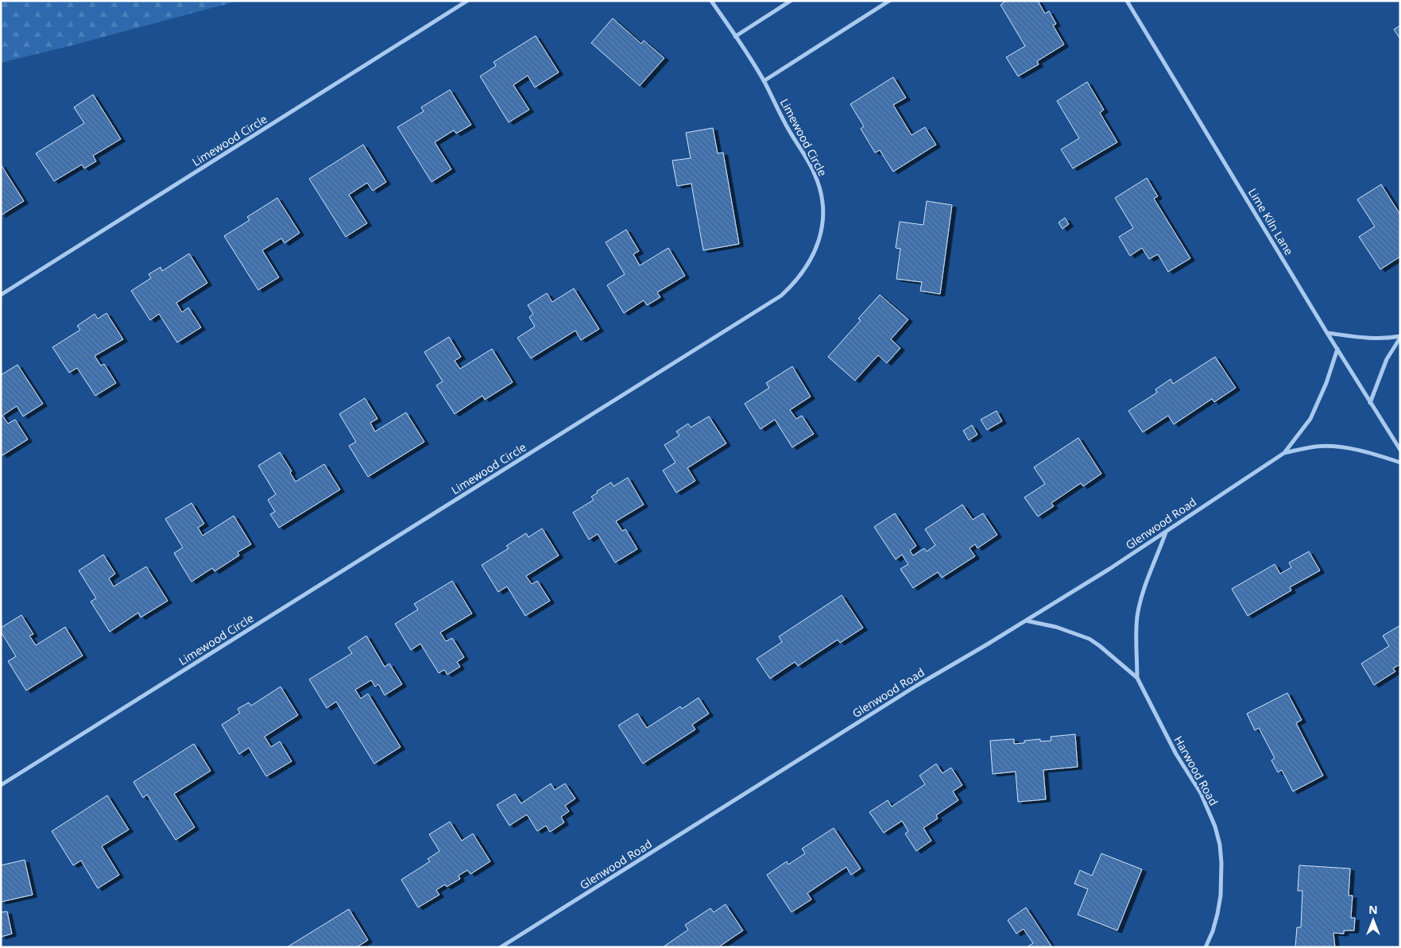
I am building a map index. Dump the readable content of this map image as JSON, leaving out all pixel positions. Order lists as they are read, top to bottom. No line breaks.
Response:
{"streets":{"street":["Limewood Circle","Lime Kiln Lane","Glenwood Road","Harwood Road"]},"crossings":[["Lime Kiln Lane","Glenwood Road"],["Glenwood Road","Harwood Road"]],"north":"top"}
